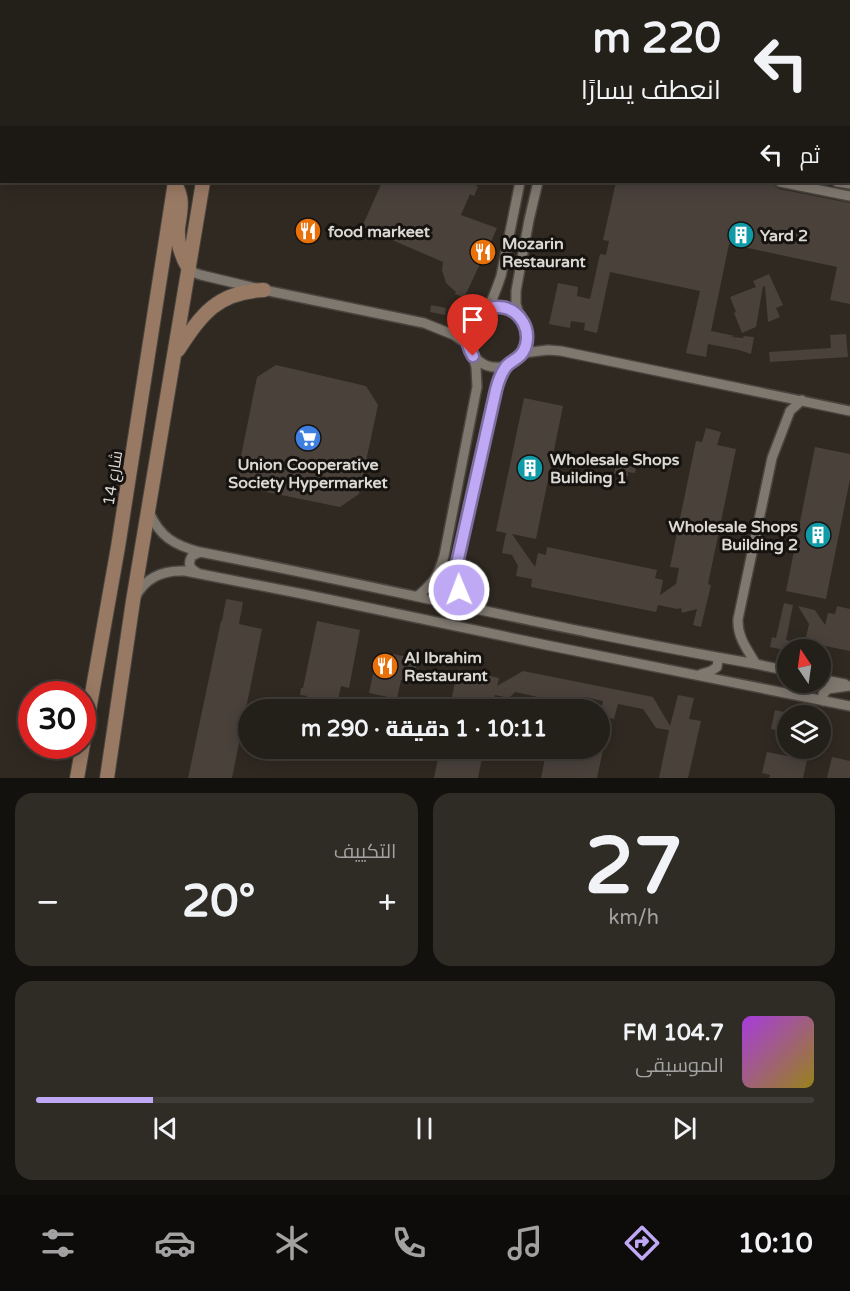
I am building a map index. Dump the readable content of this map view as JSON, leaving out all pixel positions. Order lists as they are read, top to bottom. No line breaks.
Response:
{"streets":{"main road":["شارع 14"]},"places":{"restaurant":["food markeet","Mozarin Restaurant","Al Ibrahim Restaurant"],"building":["Yard 2","Wholesale Shops Building 1","Wholesale Shops Building 2"],"supermarket":["Union Cooperative Society Hypermarket"]},"north":"top","page":{"turn":["220 m","انعطف يسارًا"],"then":"ثم","limit":"30","trip":"10:11 · 1 دقيقة · 290 m","tile":[["27","km/h"],"التكييف"],"heat":["−","20°","+"],"song":["104.7 FM","الموسيقى"],"tabs":"10:10"}}
